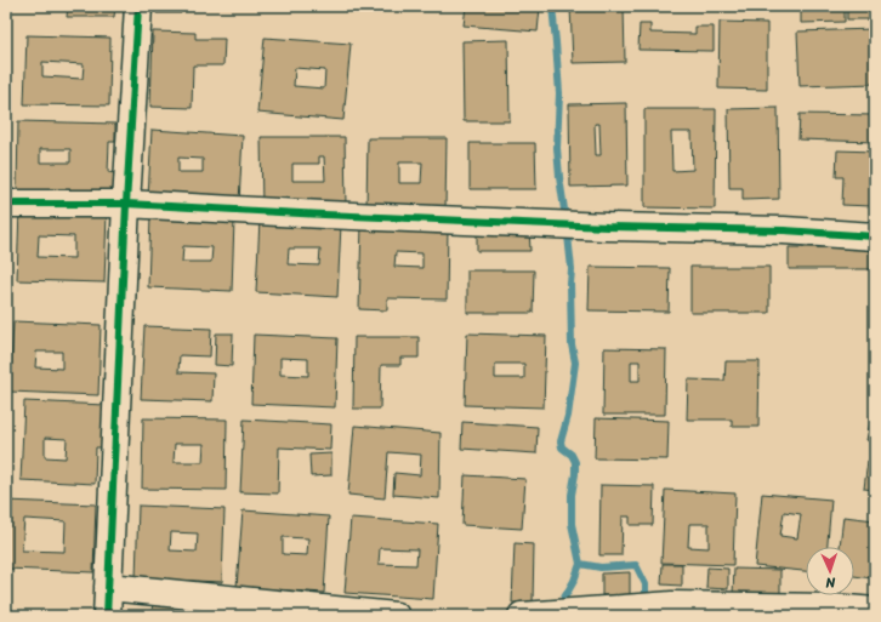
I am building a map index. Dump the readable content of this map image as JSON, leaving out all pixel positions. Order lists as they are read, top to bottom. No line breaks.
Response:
{"north":"bottom"}
